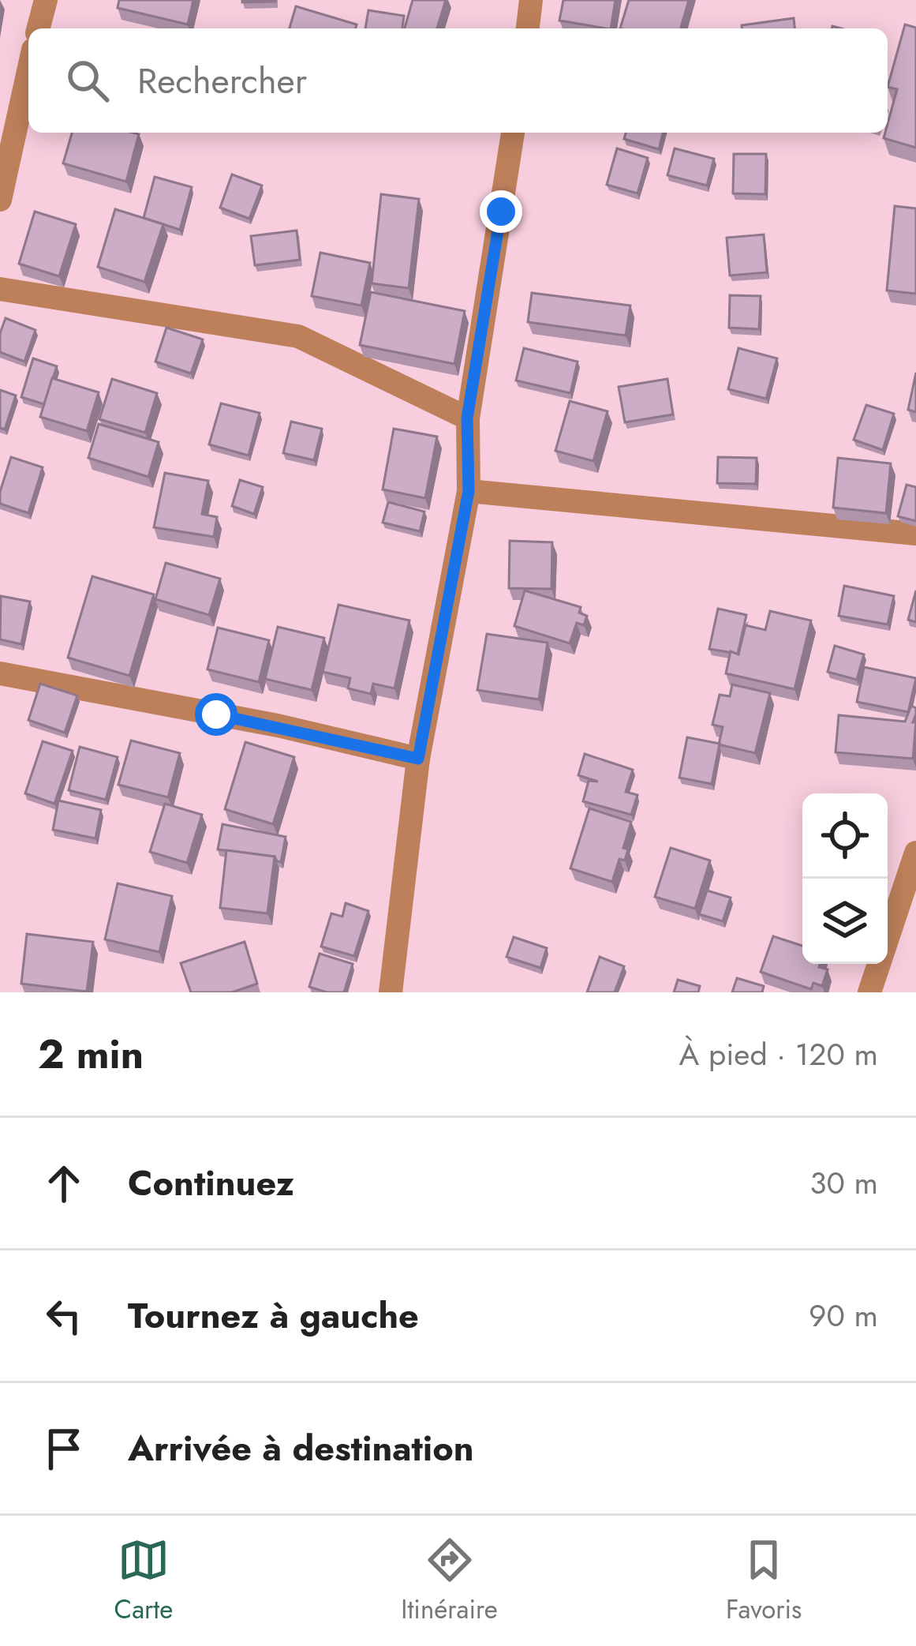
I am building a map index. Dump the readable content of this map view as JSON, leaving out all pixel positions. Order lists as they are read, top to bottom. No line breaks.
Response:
{"page":{"search":"Rechercher","heading":["2 min","À pied · 120 m"],"list":[["Continuez","30 m"],["Tournez à gauche","90 m"],"Arrivée à destination"],"nav":["Carte","Itinéraire","Favoris"]}}
